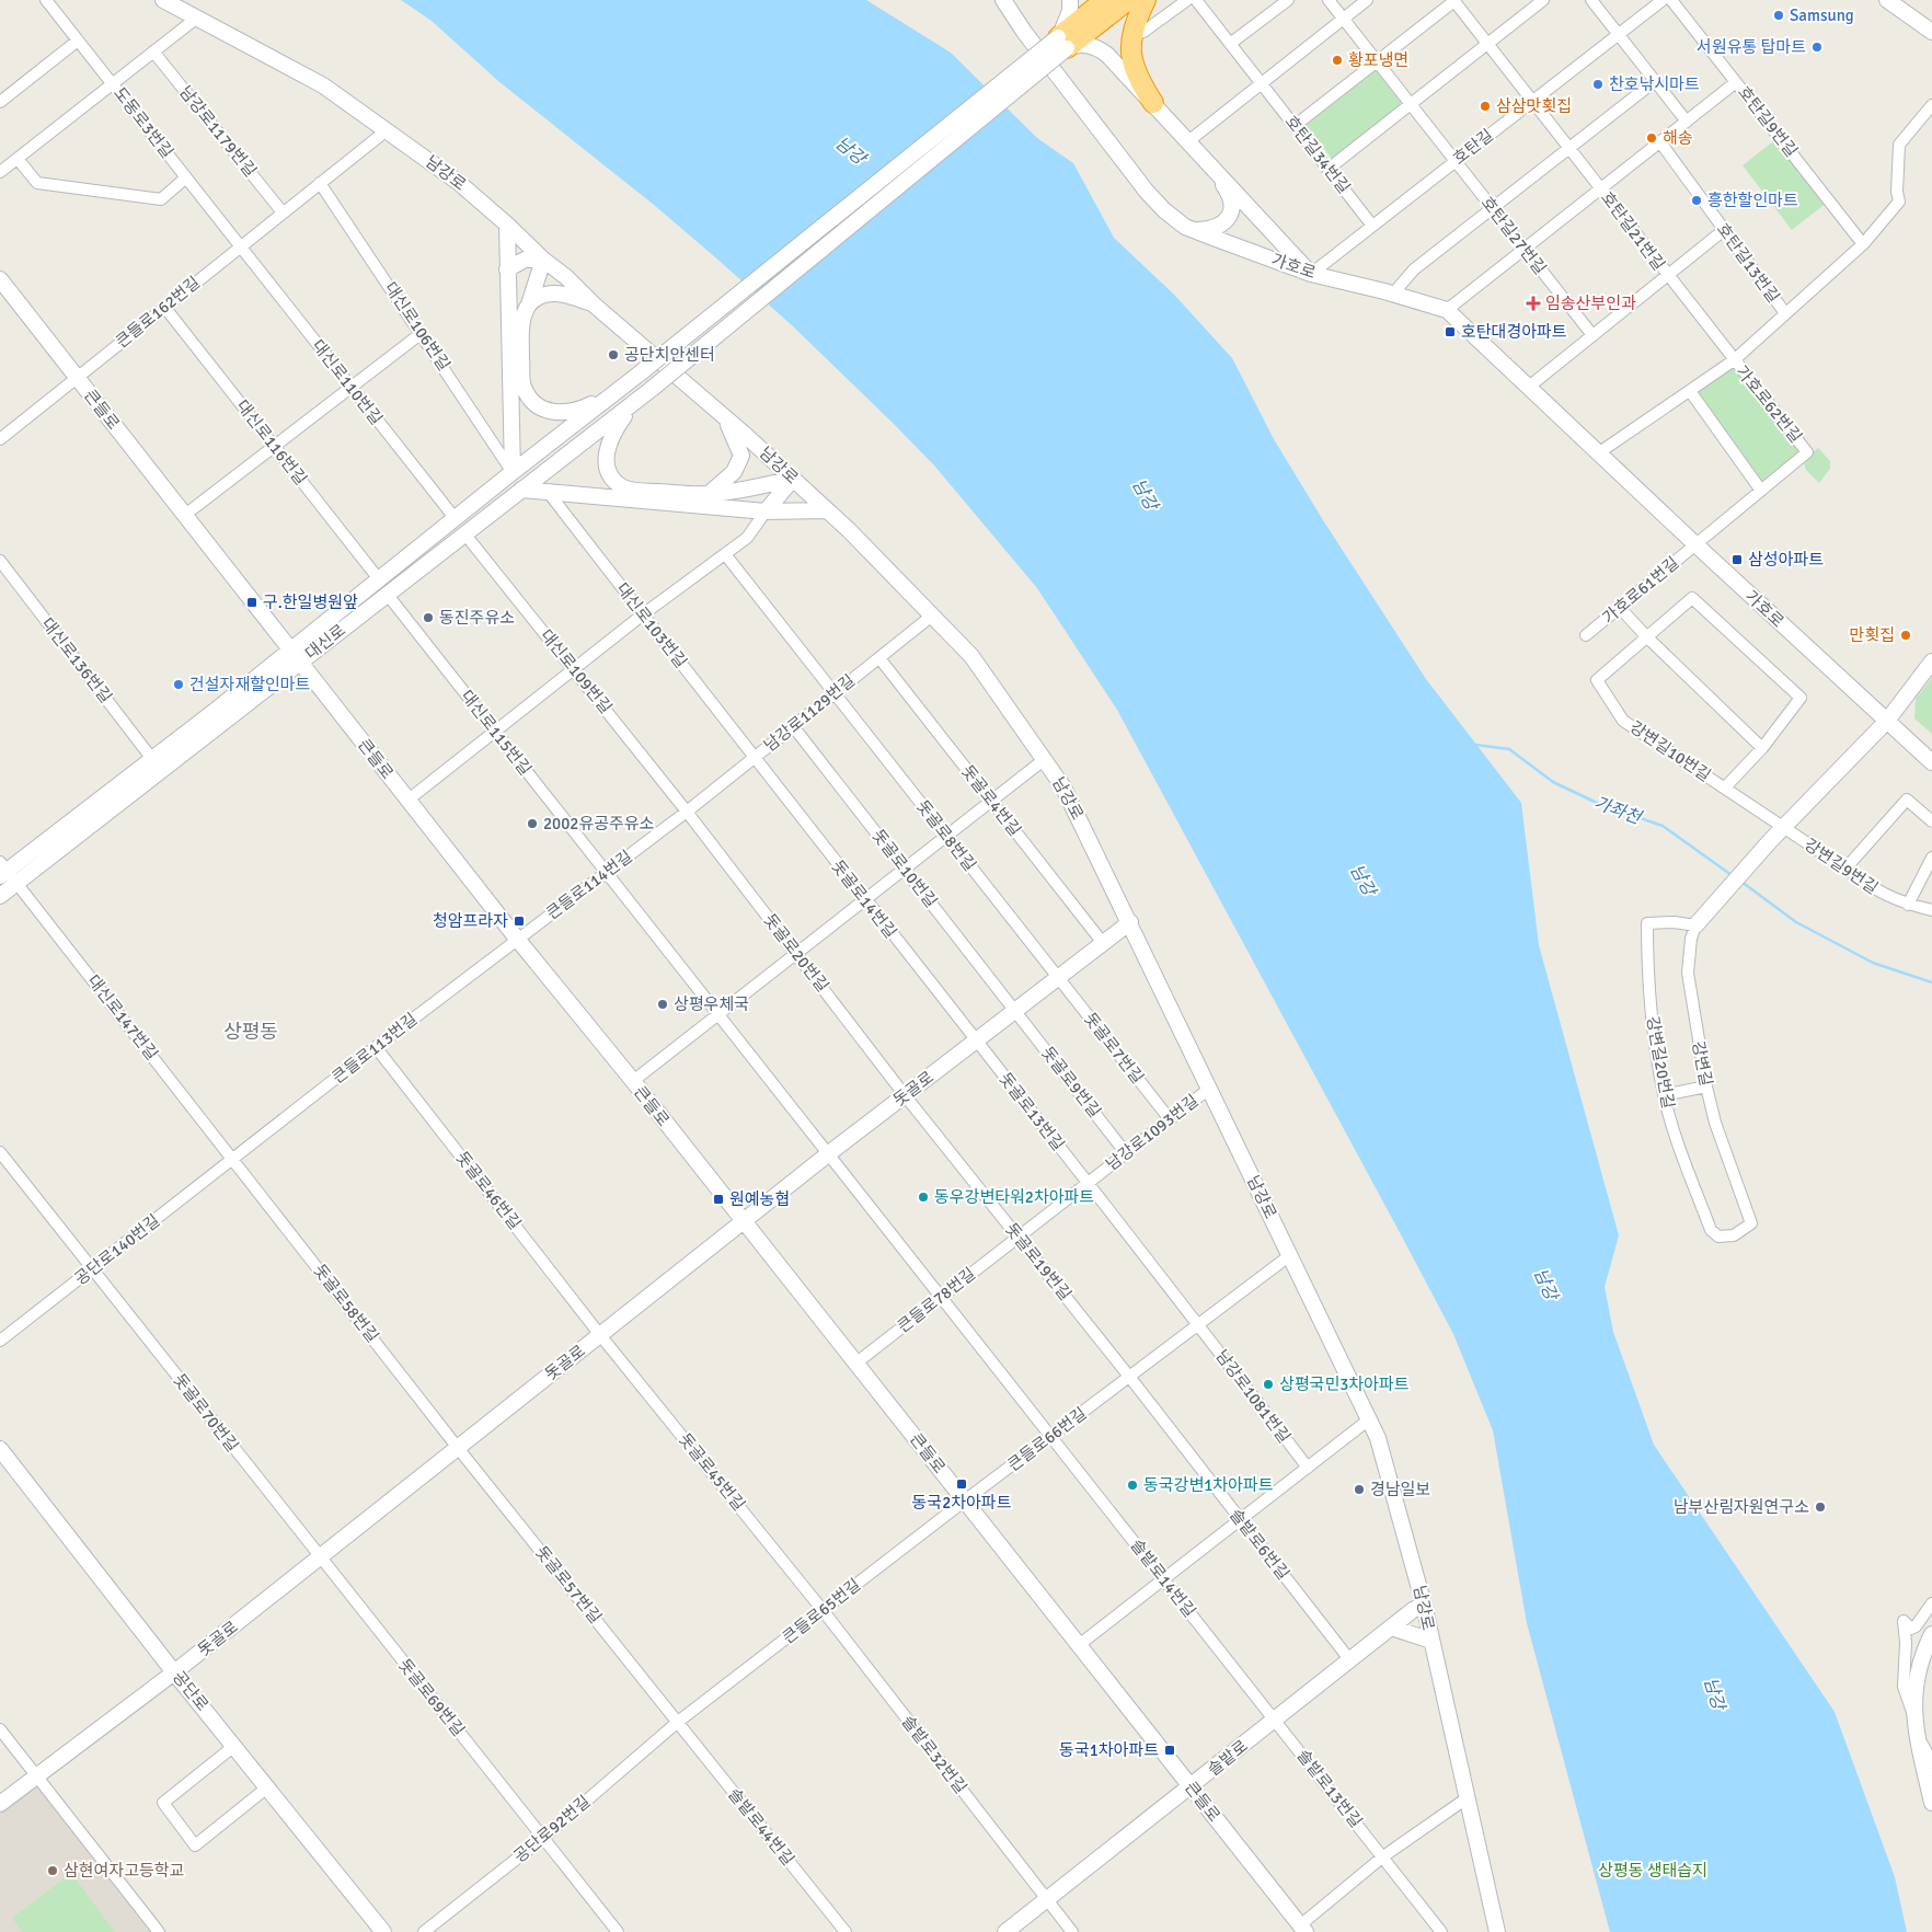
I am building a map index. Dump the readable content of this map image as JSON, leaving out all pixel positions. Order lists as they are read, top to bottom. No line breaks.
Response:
{"streets":{"street":["호탄길9번길","도동로3번길","남강로1179번길","호탄길","호탄길34번길","남강로","호탄길21번길","호탄길27번길","호탄길13번길","가호로","큰들로162번길","대신로106번길","대신로110번길","가호로62번길","큰들로","대신로116번길","가호로61번길","대신로103번길","대신로","대신로136번길","대신로109번길","남강로1129번길","대신로115번길","강변길10번길","돗골로4번길","돗골로8번길","강변길9번길","돗골로10번길","큰들로114번길","돗골로14번길","돗골로20번길","대신로147번길","큰들로113번길","돗골로7번길","강변길20번길","강변길","돗골로9번길","돗골로","돗골로13번길","남강로1093번길","돗골로46번길","공단로140번길","돗골로19번길","큰들로78번길","돗골로58번길","남강로1081번길","돗골로70번길","큰들로66번길","돗골로45번길","솔밭로6번길","솔밭로14번길","돗골로57번길","큰들로65번길","공단로","돗골로69번길","솔밭로32번길","솔밭로","솔밭로13번길","솔밭로44번길","공단로92번길"]},"crossings":[["도동로3번길","큰들로162번길"],["도동로3번길","대신로110번길"],["호탄길","호탄길34번길"],["호탄길","호탄길21번길"],["호탄길","호탄길27번길"],["호탄길","가호로"],["남강로","남강로1129번길"],["남강로","돗골로"],["남강로","남강로1093번길"],["남강로","솔밭로"],["호탄길21번길","가호로62번길"],["가호로","가호로62번길"],["가호로","가호로61번길"],["큰들로162번길","대신로110번길"],["큰들로162번길","큰들로"],["큰들로162번길","대신로116번길"],["대신로106번길","대신로"],["대신로110번길","대신로"],["가호로62번길","가호로61번길"],["큰들로","대신로"],["큰들로","큰들로114번길"],["큰들로","큰들로113번길"],["큰들로","돗골로"],["큰들로","큰들로78번길"],["큰들로","큰들로66번길"],["큰들로","큰들로65번길"],["큰들로","솔밭로"],["대신로116번길","대신로"],["대신로103번길","남강로1129번길"],["대신로103번길","돗골로14번길"],["대신로","대신로136번길"],["대신로","대신로109번길"],["대신로","대신로115번길"],["대신로","대신로147번길"],["대신로109번길","남강로1129번길"],["대신로109번길","큰들로114번길"],["대신로109번길","돗골로20번길"],["남강로1129번길","돗골로4번길"],["남강로1129번길","돗골로8번길"],["남강로1129번길","돗골로10번길"],["남강로1129번길","큰들로114번길"],["남강로1129번길","돗골로14번길"],["남강로1129번길","돗골로20번길"],["대신로115번길","큰들로114번길"],["대신로115번길","돗골로"],["대신로115번길","솔밭로14번길"],["강변길10번길","강변길9번길"],["강변길10번길","강변길"],["돗골로4번길","돗골로"],["돗골로8번길","돗골로7번길"],["돗골로8번길","돗골로"],["강변길9번길","강변길"],["돗골로10번길","돗골로9번길"],["돗골로10번길","돗골로"],["큰들로114번길","돗골로20번길"],["큰들로114번길","큰들로113번길"],["돗골로14번길","돗골로"],["돗골로14번길","돗골로13번길"],["돗골로20번길","돗골로"],["돗골로20번길","돗골로19번길"],["대신로147번길","큰들로113번길"],["대신로147번길","공단로140번길"],["대신로147번길","돗골로58번길"],["큰들로113번길","돗골로46번길"],["큰들로113번길","공단로140번길"],["큰들로113번길","돗골로58번길"],["돗골로7번길","돗골로"],["돗골로7번길","남강로1093번길"],["강변길20번길","강변길"],["돗골로9번길","돗골로"],["돗골로9번길","남강로1093번길"],["돗골로","돗골로13번길"],["돗골로","돗골로46번길"],["돗골로","돗골로19번길"],["돗골로","돗골로58번길"],["돗골로","돗골로70번길"],["돗골로","돗골로45번길"],["돗골로","솔밭로14번길"],["돗골로","돗골로57번길"],["돗골로","공단로"],["돗골로","돗골로69번길"],["돗골로13번길","남강로1093번길"],["돗골로13번길","남강로1081번길"],["남강로1093번길","돗골로19번길"],["남강로1093번길","큰들로78번길"],["돗골로46번길","돗골로45번길"],["공단로140번길","돗골로58번길"],["공단로140번길","돗골로70번길"],["돗골로19번길","큰들로78번길"],["돗골로19번길","큰들로66번길"],["돗골로19번길","솔밭로6번길"],["큰들로78번길","솔밭로14번길"],["돗골로58번길","돗골로57번길"],["돗골로70번길","돗골로69번길"],["큰들로66번길","솔밭로6번길"],["큰들로66번길","솔밭로14번길"],["큰들로66번길","큰들로65번길"],["돗골로45번길","큰들로65번길"],["돗골로45번길","솔밭로32번길"],["솔밭로6번길","솔밭로"],["솔밭로14번길","솔밭로"],["솔밭로14번길","솔밭로13번길"],["돗골로57번길","큰들로65번길"],["돗골로57번길","솔밭로44번길"],["돗골로57번길","공단로92번길"],["큰들로65번길","솔밭로32번길"],["큰들로65번길","솔밭로44번길"],["큰들로65번길","공단로92번길"],["돗골로69번길","공단로92번길"],["솔밭로32번길","솔밭로"],["솔밭로","솔밭로13번길"],["솔밭로44번길","공단로92번길"]],"districts":["상평동"],"water":["남강","가좌천"],"parks":["상평동 생태습지"],"places":{"other":["Samsung","서원유통 탑마트","황포냉면","찬호낚시마트","삼삼맛횟집","해송","흥한할인마트","공단치안센터","동진주유소","만횟집","건설자재할인마트","2002유공주유소","상평우체국","동우강변타워2차아파트","상평국민3차아파트","동국강변1차아파트","경남일보","남부산림자원연구소","삼현여자고등학교"],"health":["임송산부인과"],"transit":["호탄대경아파트","삼성아파트","구.한일병원앞","청암프라자","원예농협","동국2차아파트","동국1차아파트"]}}
